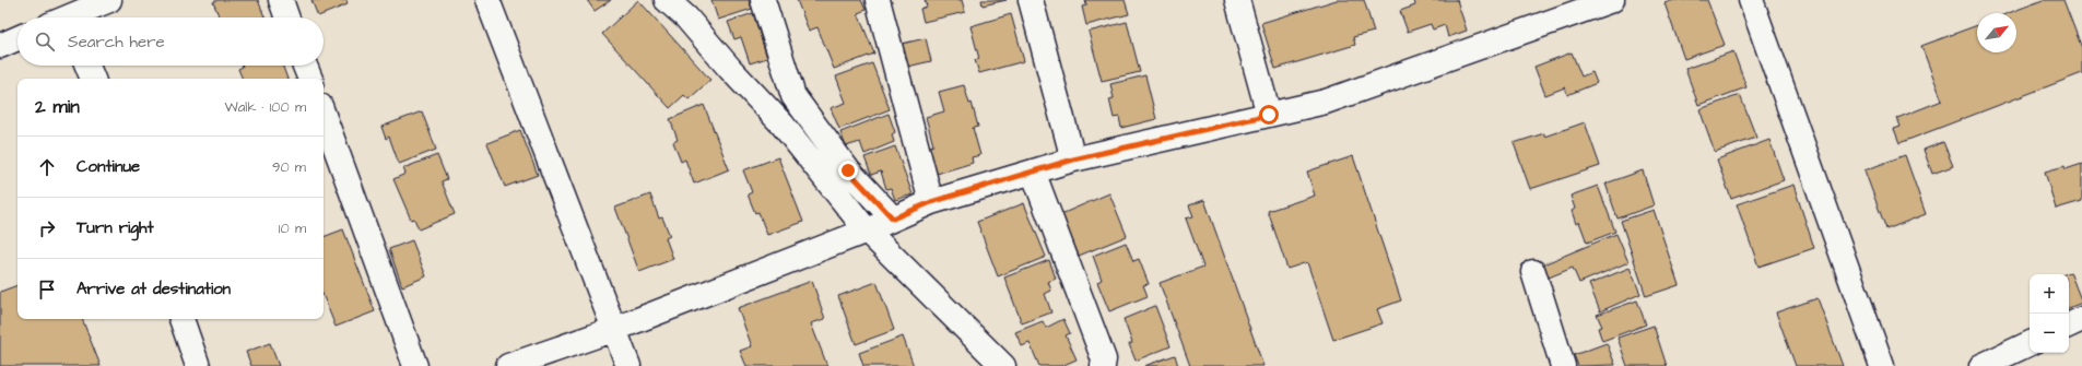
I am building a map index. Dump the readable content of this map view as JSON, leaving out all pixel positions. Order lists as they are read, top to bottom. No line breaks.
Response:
{"north":"top right","page":{"search":"Search here","heading":["2 min","Walk · 100 m"],"list":[["Continue","90 m"],["Turn right","10 m"],"Arrive at destination"],"map_buttons":["+","−"]}}
